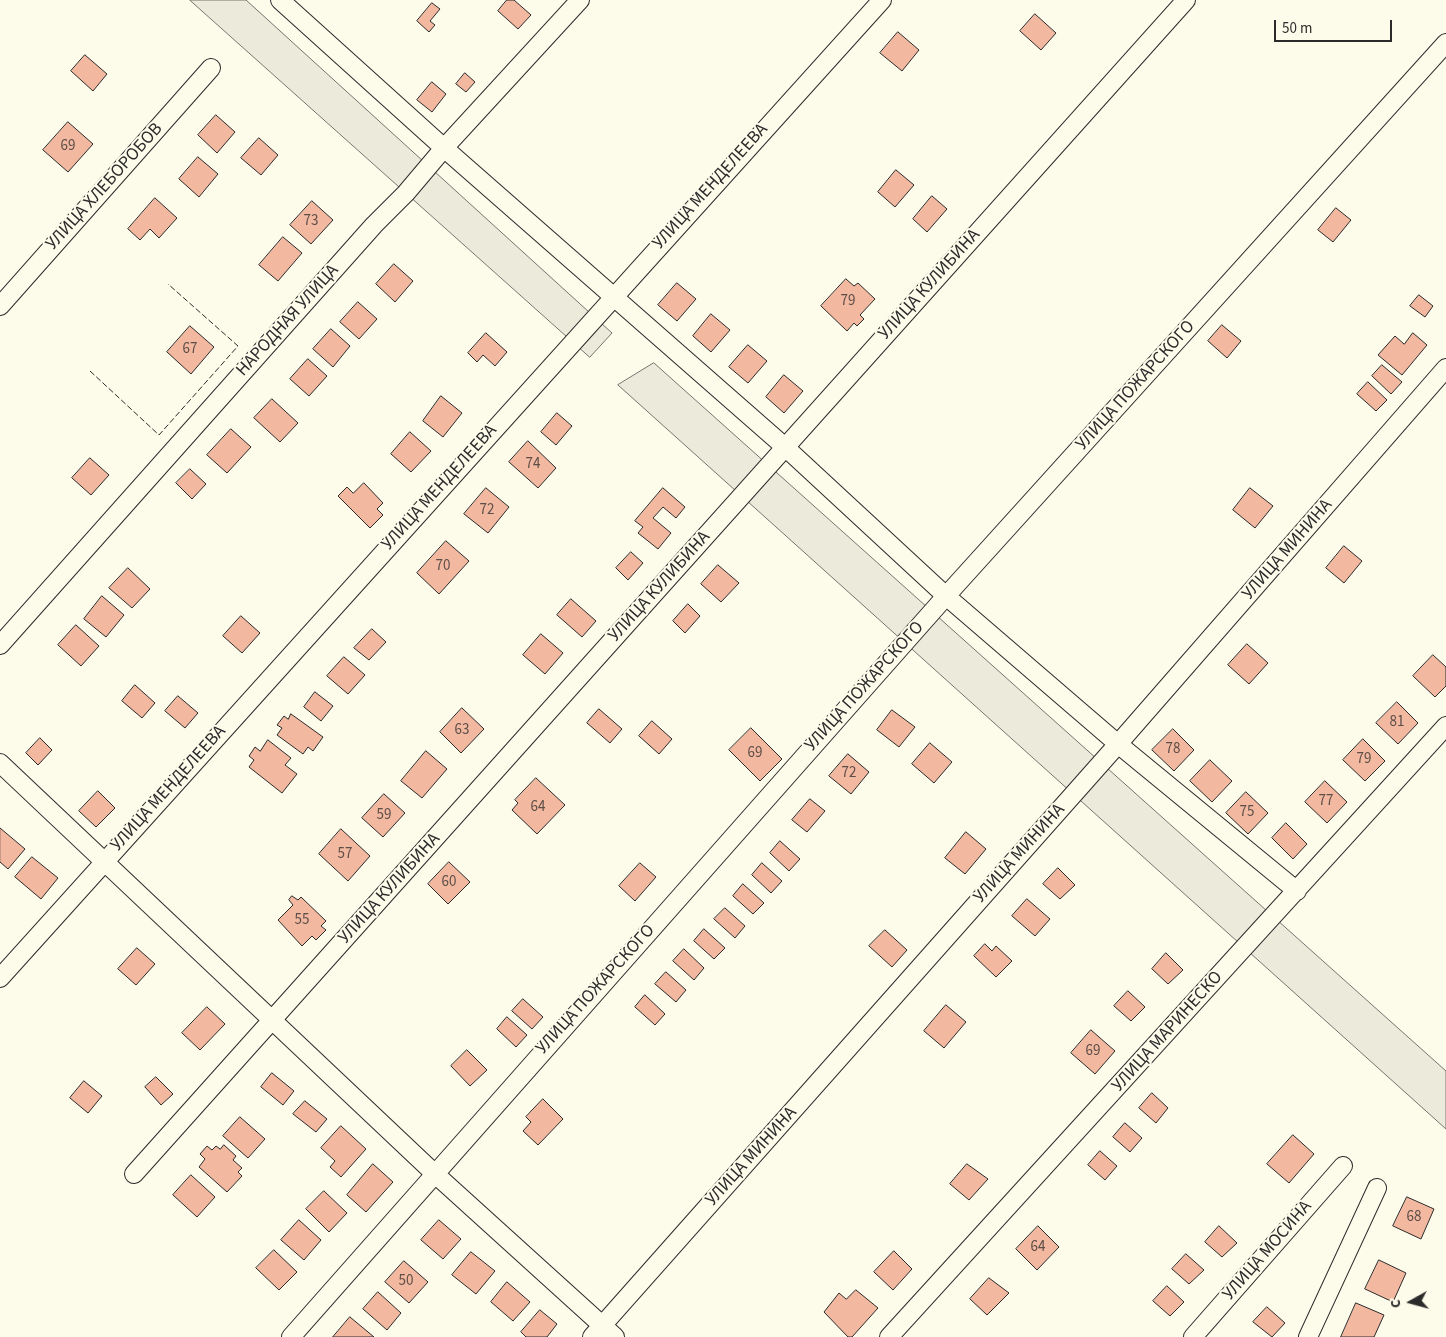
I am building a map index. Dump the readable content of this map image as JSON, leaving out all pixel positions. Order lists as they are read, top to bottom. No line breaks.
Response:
{"streets":{"street":["УЛИЦА ХЛЕБОРОБОВ","УЛИЦА МЕНДЕЛЕЕВА","УЛИЦА КУЛИБИНА","НАРОДНАЯ УЛИЦА","УЛИЦА ПОЖАРСКОГО","УЛИЦА МИНИНА","УЛИЦА МАРИНЕСКО","УЛИЦА МОСИНА"]},"house_numbers":["69","73","79","67","74","72","70","81","63","78","69","79","72","77","64","75","59","57","60","55","69","68","64","50"],"scale_bar":"50 m","north":"left"}
